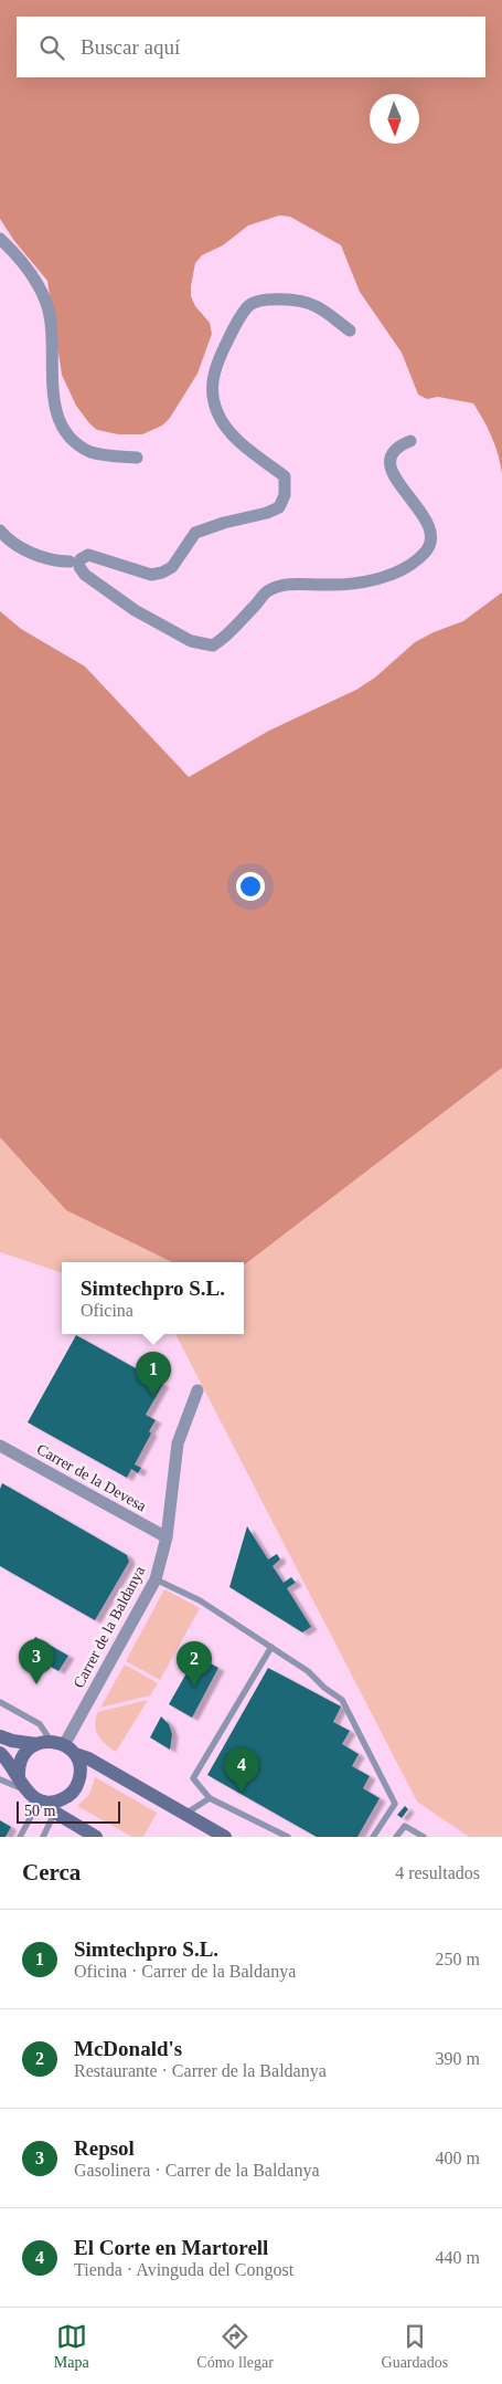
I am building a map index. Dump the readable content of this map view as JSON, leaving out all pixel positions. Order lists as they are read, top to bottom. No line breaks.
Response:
{"streets":{"street":["Carrer de la Devesa","Carrer de la Baldanya"]},"crossings":[["Carrer de la Devesa","Carrer de la Baldanya"]],"scale_bar":"50 m","north":"bottom","page":{"search":"Buscar aquí","popup":["Simtechpro S.L.","Oficina"],"pins":["1","3","2","4"],"scale":"50 m","heading":["Cerca","4 resultados"],"list":[{"mark":"1","name":"Simtechpro S.L.","note":"Oficina · Carrer de la Baldanya","value":"250 m"},{"mark":"2","name":"McDonald's","note":"Restaurante · Carrer de la Baldanya","value":"390 m"},{"mark":"3","name":"Repsol","note":"Gasolinera · Carrer de la Baldanya","value":"400 m"},{"mark":"4","name":"El Corte en Martorell","note":"Tienda · Avinguda del Congost","value":"440 m"}],"nav":["Mapa","Cómo llegar","Guardados"]}}
